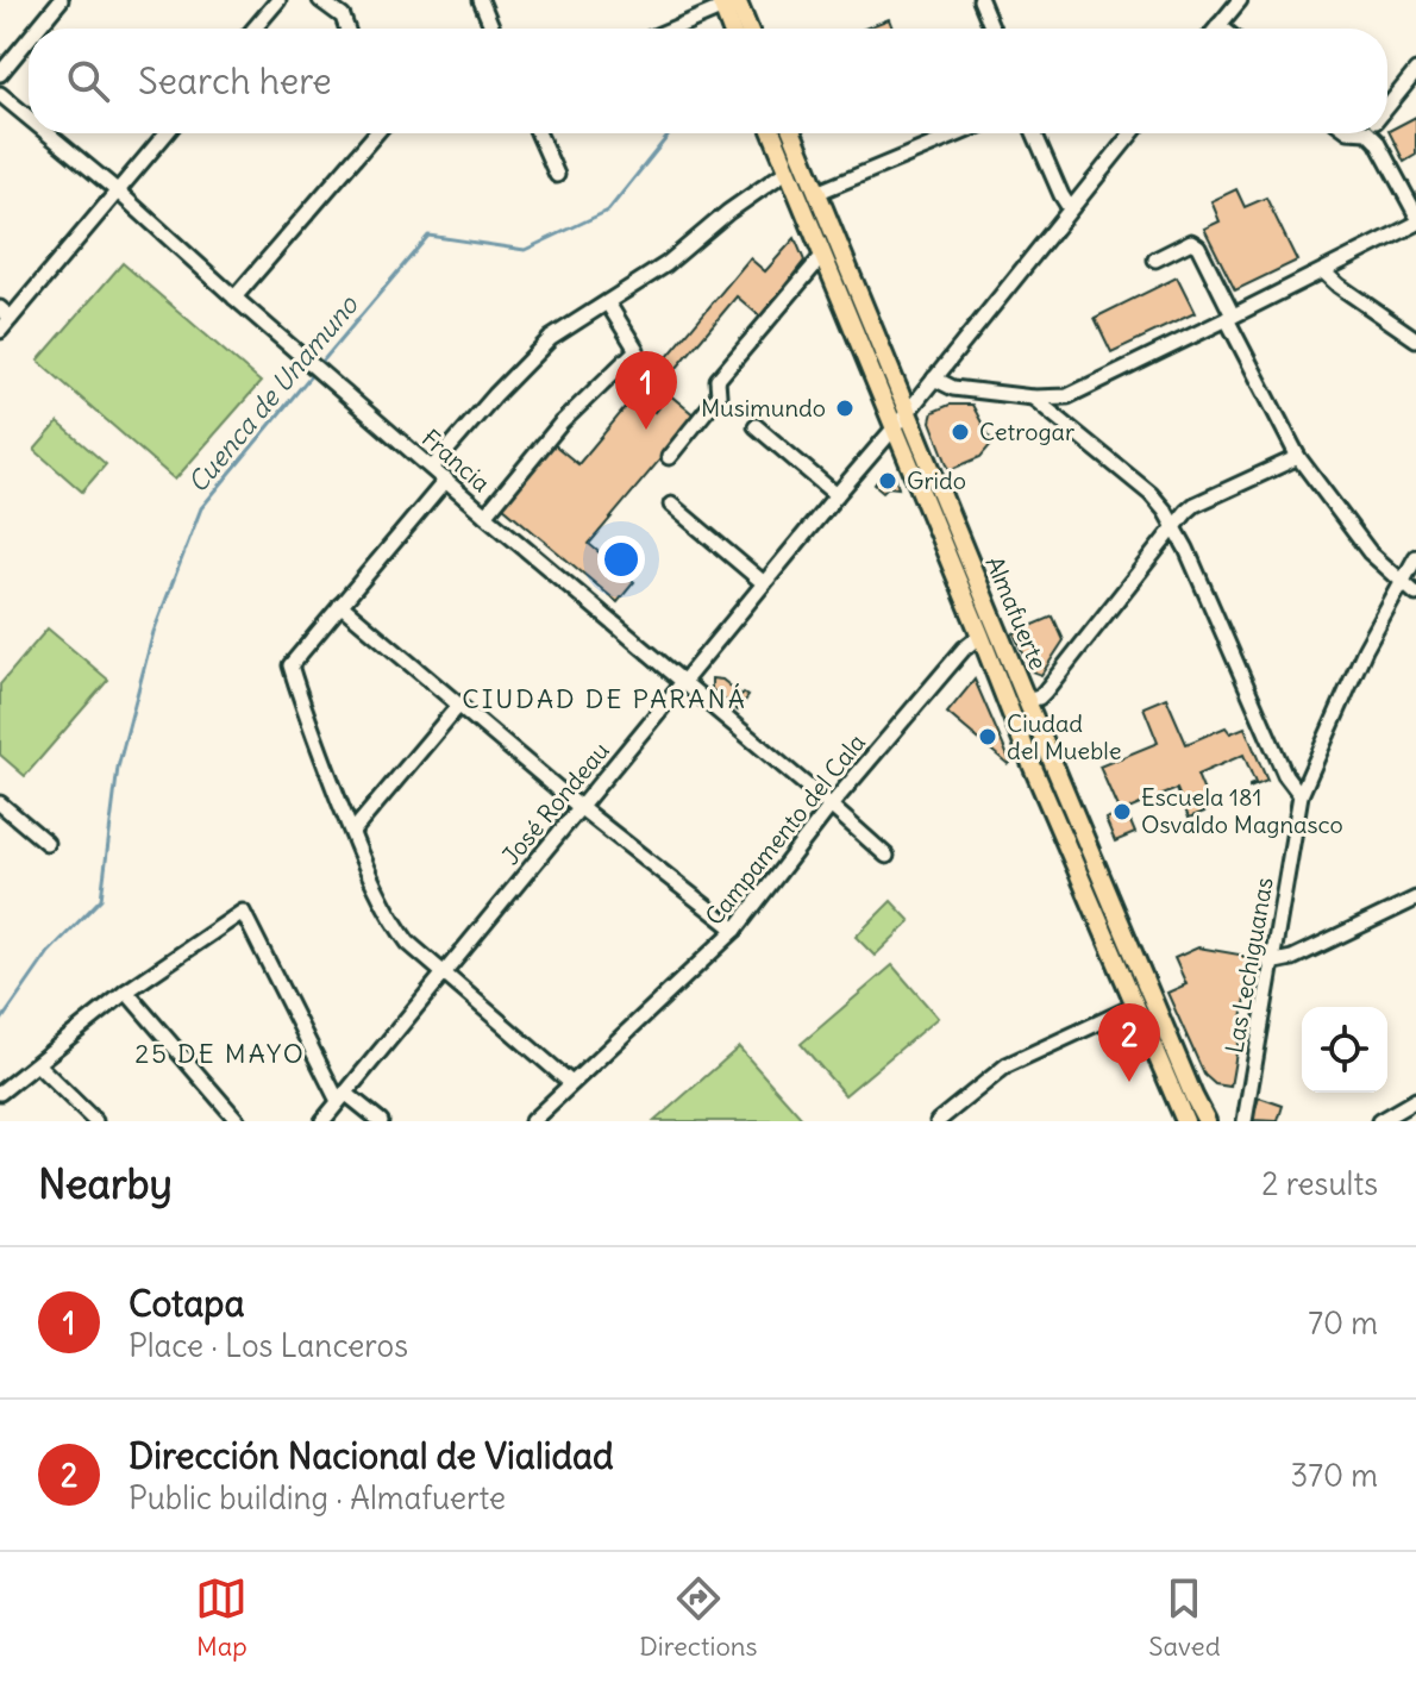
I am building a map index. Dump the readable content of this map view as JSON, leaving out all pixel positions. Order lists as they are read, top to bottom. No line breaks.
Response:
{"streets":{"main road":["Almafuerte"],"street":["Francia","José Rondeau","Campamento del Cala","Las Lechiguanas"]},"crossings":[["Francia","José Rondeau"],["Francia","Campamento del Cala"],["Almafuerte","José Rondeau"],["Almafuerte","Campamento del Cala"]],"districts":["CIUDAD DE PARANÁ","25 DE MAYO"],"water":["Cuenca de Unamuno"],"places":["Musimundo","Cetrogar","Grido","Ciudad del Mueble","Escuela 181 Osvaldo Magnasco"],"page":{"search":"Search here","pins":["1","2"],"heading":["Nearby","2 results"],"list":[{"mark":"1","name":"Cotapa","note":"Place · Los Lanceros","value":"70 m"},{"mark":"2","name":"Dirección Nacional de Vialidad","note":"Public building · Almafuerte","value":"370 m"}],"nav":["Map","Directions","Saved"]}}
